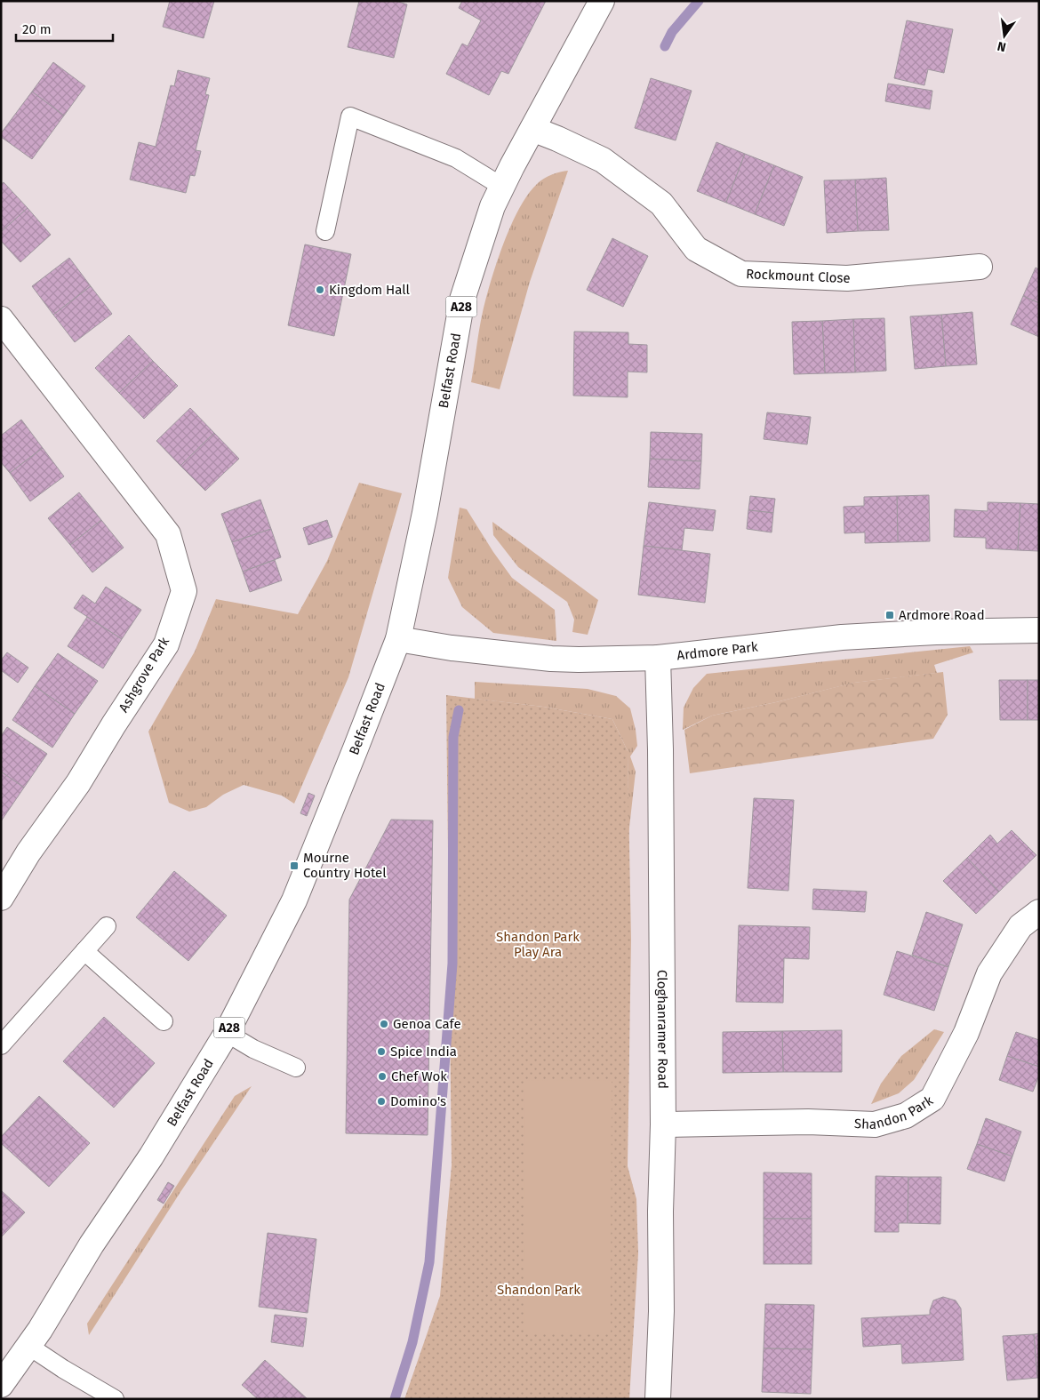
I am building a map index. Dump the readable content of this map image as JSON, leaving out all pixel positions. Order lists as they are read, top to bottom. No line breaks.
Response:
{"streets":{"main road":["Rockmount Close","A28","Belfast Road","Ardmore Park","Ashgrove Park","Cloghanramer Road","Shandon Park"]},"crossings":[["Rockmount Close","Belfast Road"],["Belfast Road","Ardmore Park"],["Ardmore Park","Cloghanramer Road"],["Cloghanramer Road","Shandon Park"]],"parks":["Shandon Park Play Ara","Shandon Park"],"places":{"other":["Kingdom Hall","Genoa Cafe","Spice India","Chef Wok","Domino's"],"transit":["Ardmore Road","Mourne Country Hotel"]},"scale_bar":"20 m","north":"bottom"}
